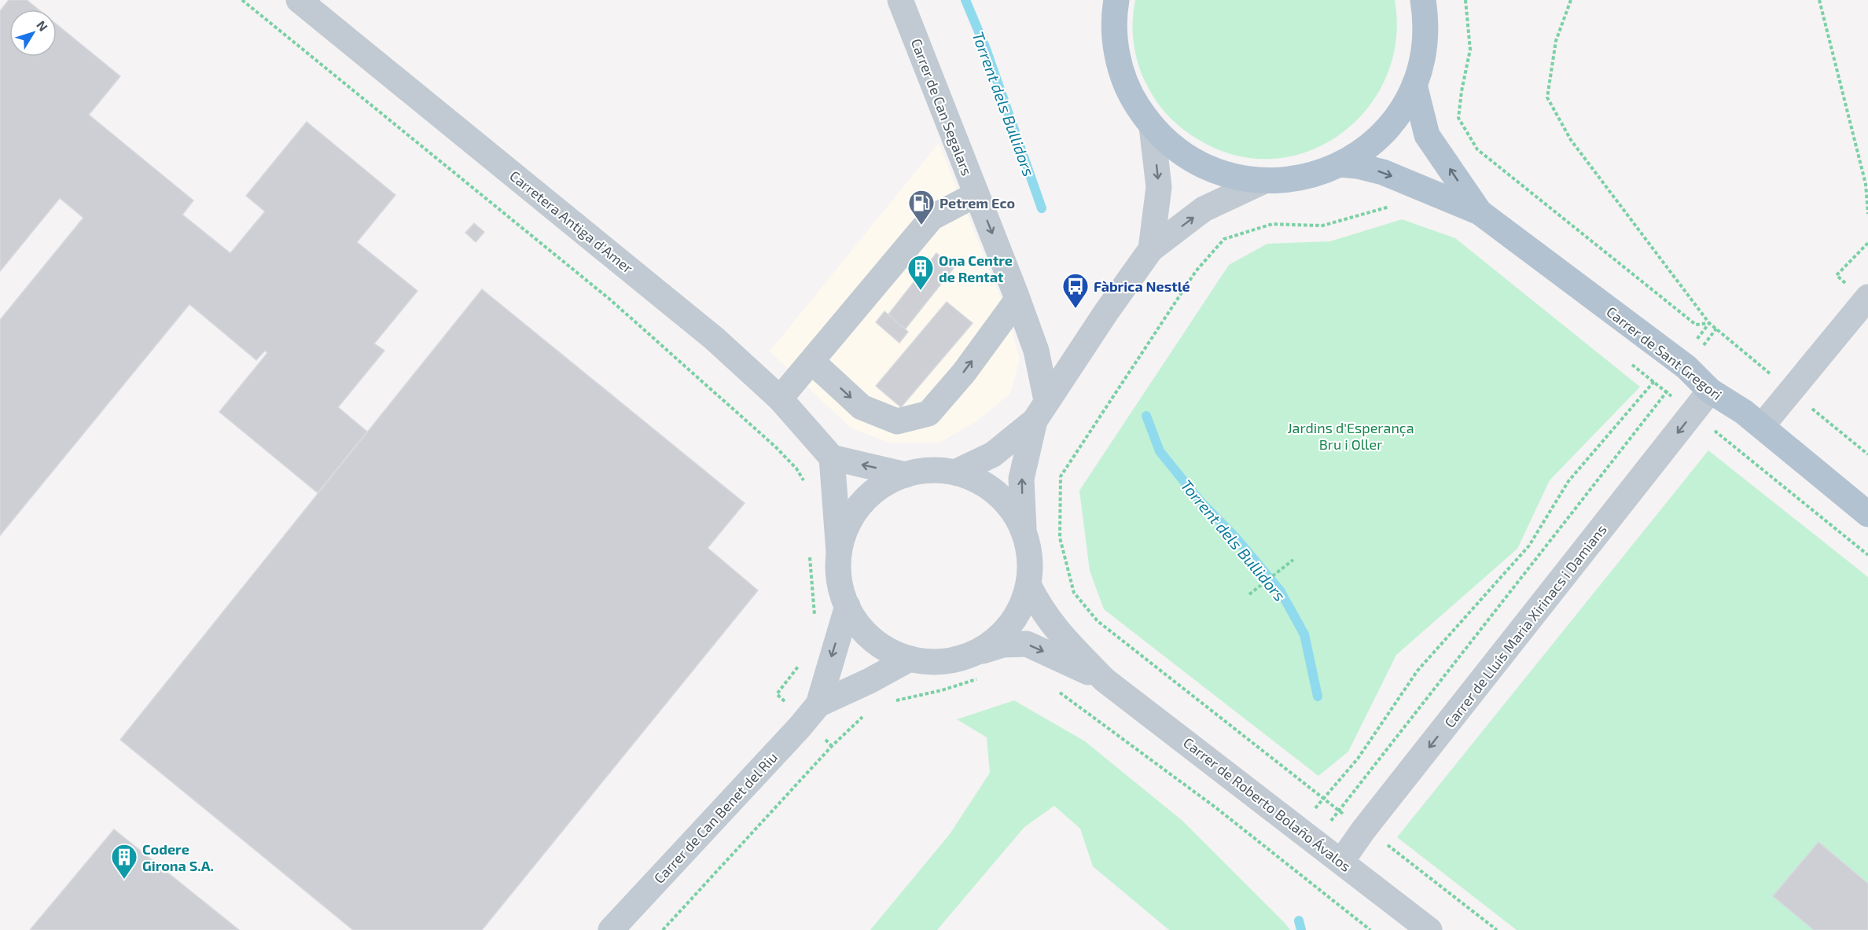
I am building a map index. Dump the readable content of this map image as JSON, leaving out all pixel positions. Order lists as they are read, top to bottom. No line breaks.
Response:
{"streets":{"main road":["Carrer de Sant Gregori"],"street":["Carrer de Can Segalars","Carretera Antiga d'Amer","Carrer de Lluís Maria Xirinacs i Damians","Carrer de Roberto Bolaño Ávalos","Carrer de Can Benet del Riu"]},"crossings":[["Carrer de Sant Gregori","Carrer de Lluís Maria Xirinacs i Damians"],["Carrer de Lluís Maria Xirinacs i Damians","Carrer de Roberto Bolaño Ávalos"]],"one_way":["Carrer de Lluís Maria Xirinacs i Damians"],"water":["Torrent dels Bullidors"],"parks":["Jardins d'Esperança Bru i Oller"],"places":{"fuel station":["Petrem Eco"],"building":["Ona Centre de Rentat","Codere Girona S.A."],"bus stop":["Fàbrica Nestlé"]},"north":"top right"}
